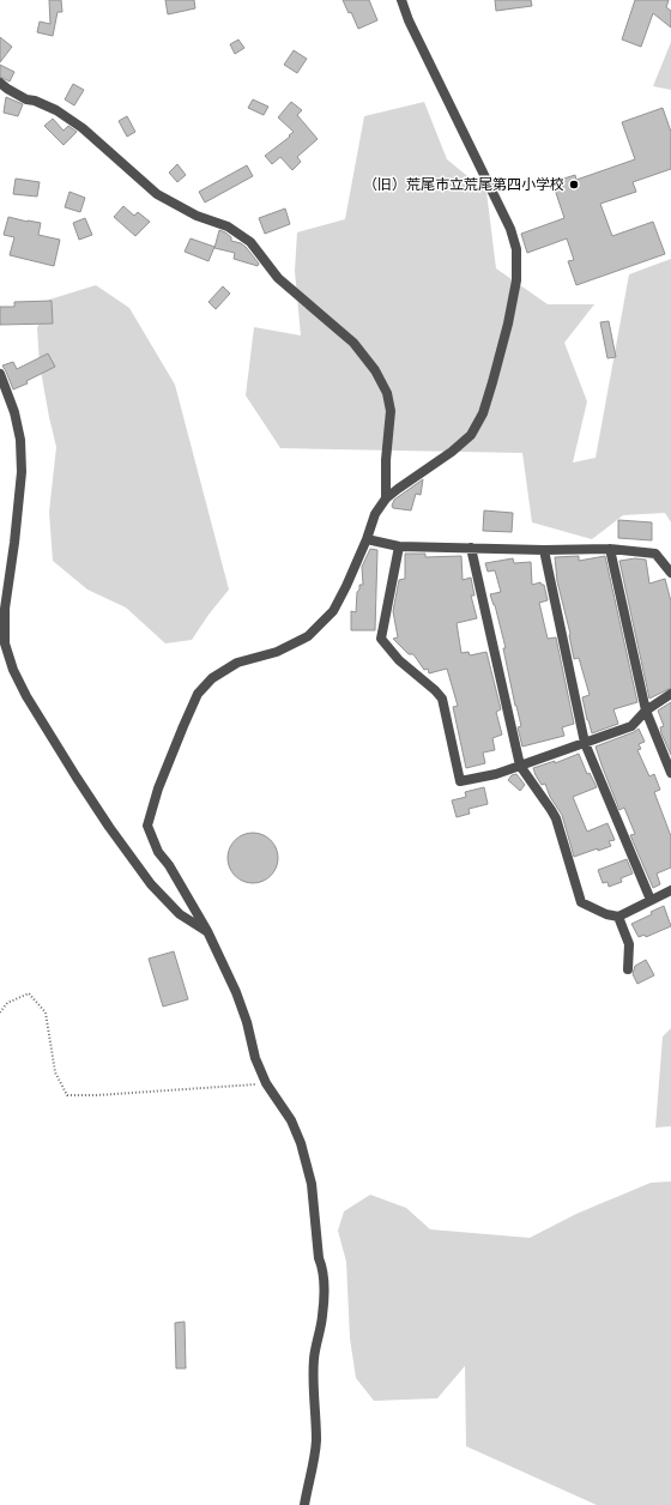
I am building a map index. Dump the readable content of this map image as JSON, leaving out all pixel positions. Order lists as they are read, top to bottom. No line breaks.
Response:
{"places":["（旧）荒尾市立荒尾第四小学校"]}
